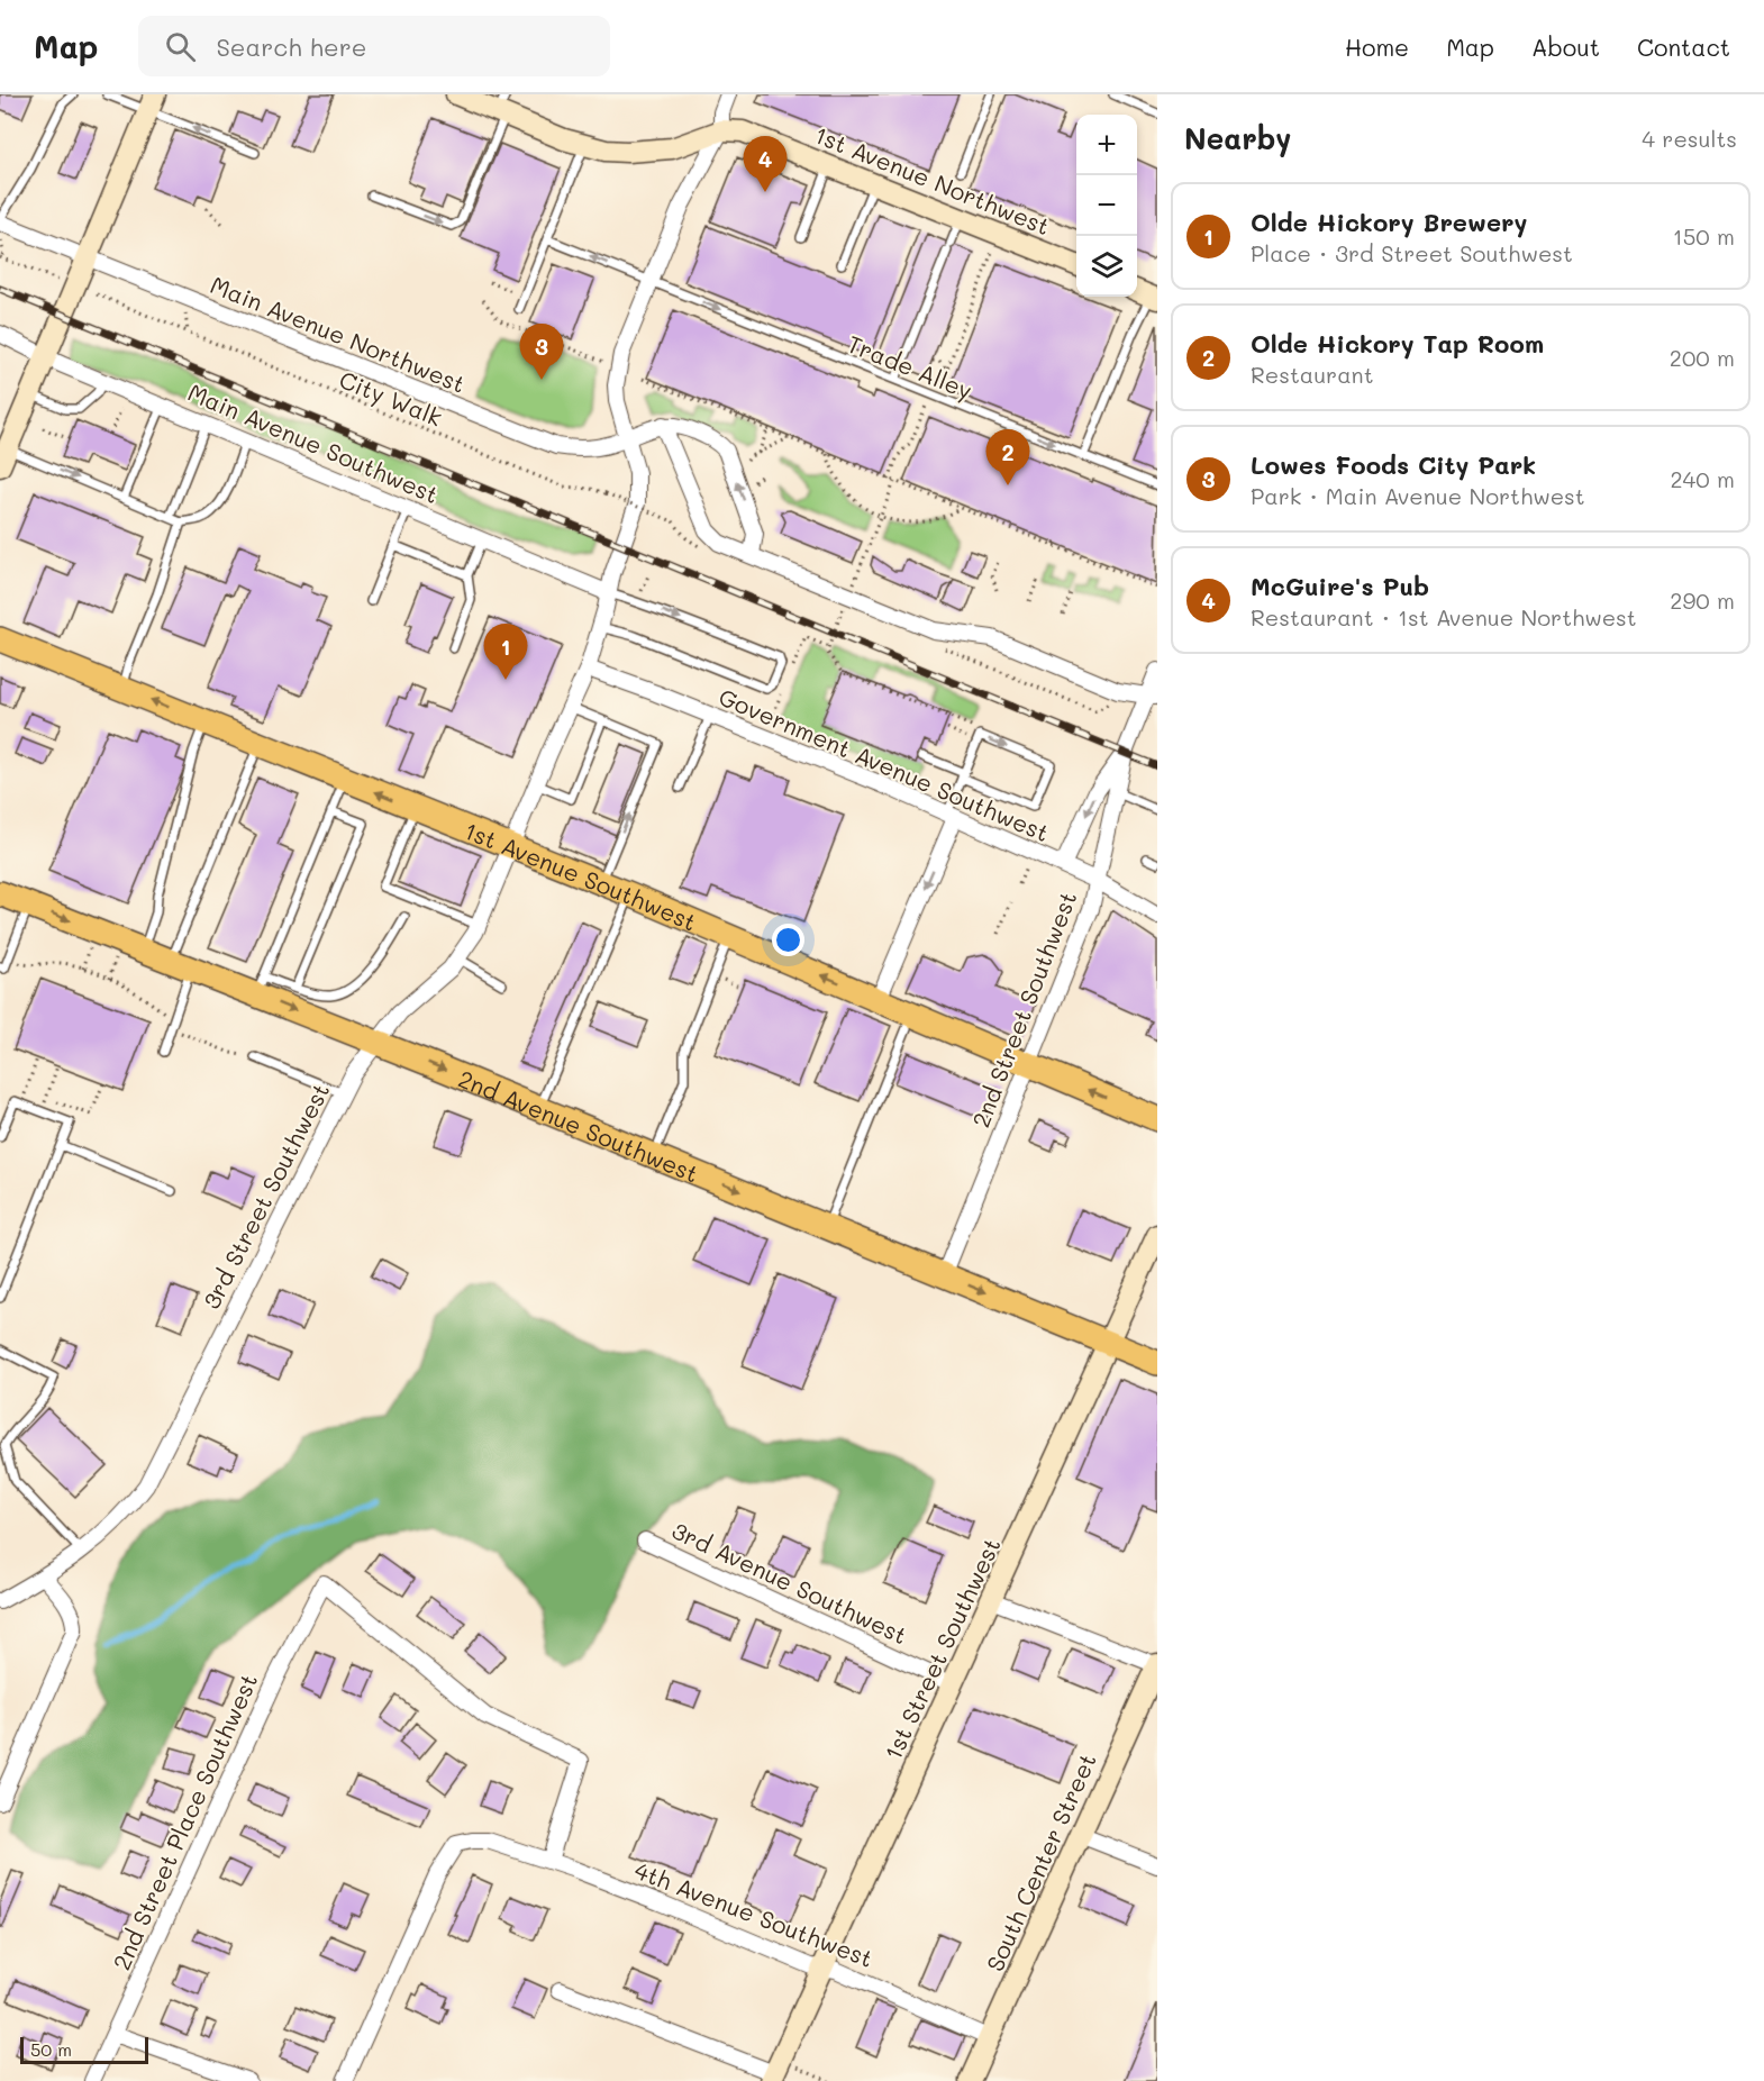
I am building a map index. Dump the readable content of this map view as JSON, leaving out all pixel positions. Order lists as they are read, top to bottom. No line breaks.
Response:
{"streets":{"main road":["1st Avenue Southwest","2nd Avenue Southwest"],"street":["1st Avenue Northwest","Main Avenue Northwest","Main Avenue Southwest","Government Avenue Southwest","2nd Street Southwest","3rd Street Southwest","3rd Avenue Southwest","1st Street Southwest","2nd Street Place Southwest","South Center Street","4th Avenue Southwest"],"lane":["Trade Alley"],"path":["City Walk"]},"crossings":[["1st Avenue Northwest","3rd Street Southwest"],["Main Avenue Northwest","3rd Street Southwest"],["Trade Alley","3rd Street Southwest"],["Main Avenue Southwest","3rd Street Southwest"],["Government Avenue Southwest","2nd Street Southwest"],["Government Avenue Southwest","3rd Street Southwest"],["1st Avenue Southwest","2nd Street Southwest"],["1st Avenue Southwest","3rd Street Southwest"],["2nd Street Southwest","2nd Avenue Southwest"],["2nd Avenue Southwest","3rd Street Southwest"],["2nd Avenue Southwest","1st Street Southwest"],["3rd Avenue Southwest","1st Street Southwest"],["1st Street Southwest","4th Avenue Southwest"],["2nd Street Place Southwest","4th Avenue Southwest"],["South Center Street","4th Avenue Southwest"]],"one_way":["1st Avenue Southwest","2nd Avenue Southwest"],"scale_bar":"50 m","page":{"header":"Map","search":"Search here","nav":["Home","Map","About","Contact"],"heading":["Nearby","4 results"],"map_buttons":["+","−"],"pins":["4","3","2","1"],"list":[{"mark":"1","name":"Olde Hickory Brewery","note":"Place · 3rd Street Southwest","value":"150 m"},{"mark":"2","name":"Olde Hickory Tap Room","note":"Restaurant","value":"200 m"},{"mark":"3","name":"Lowes Foods City Park","note":"Park · Main Avenue Northwest","value":"240 m"},{"mark":"4","name":"McGuire's Pub","note":"Restaurant · 1st Avenue Northwest","value":"290 m"}],"scale":"50 m"}}
